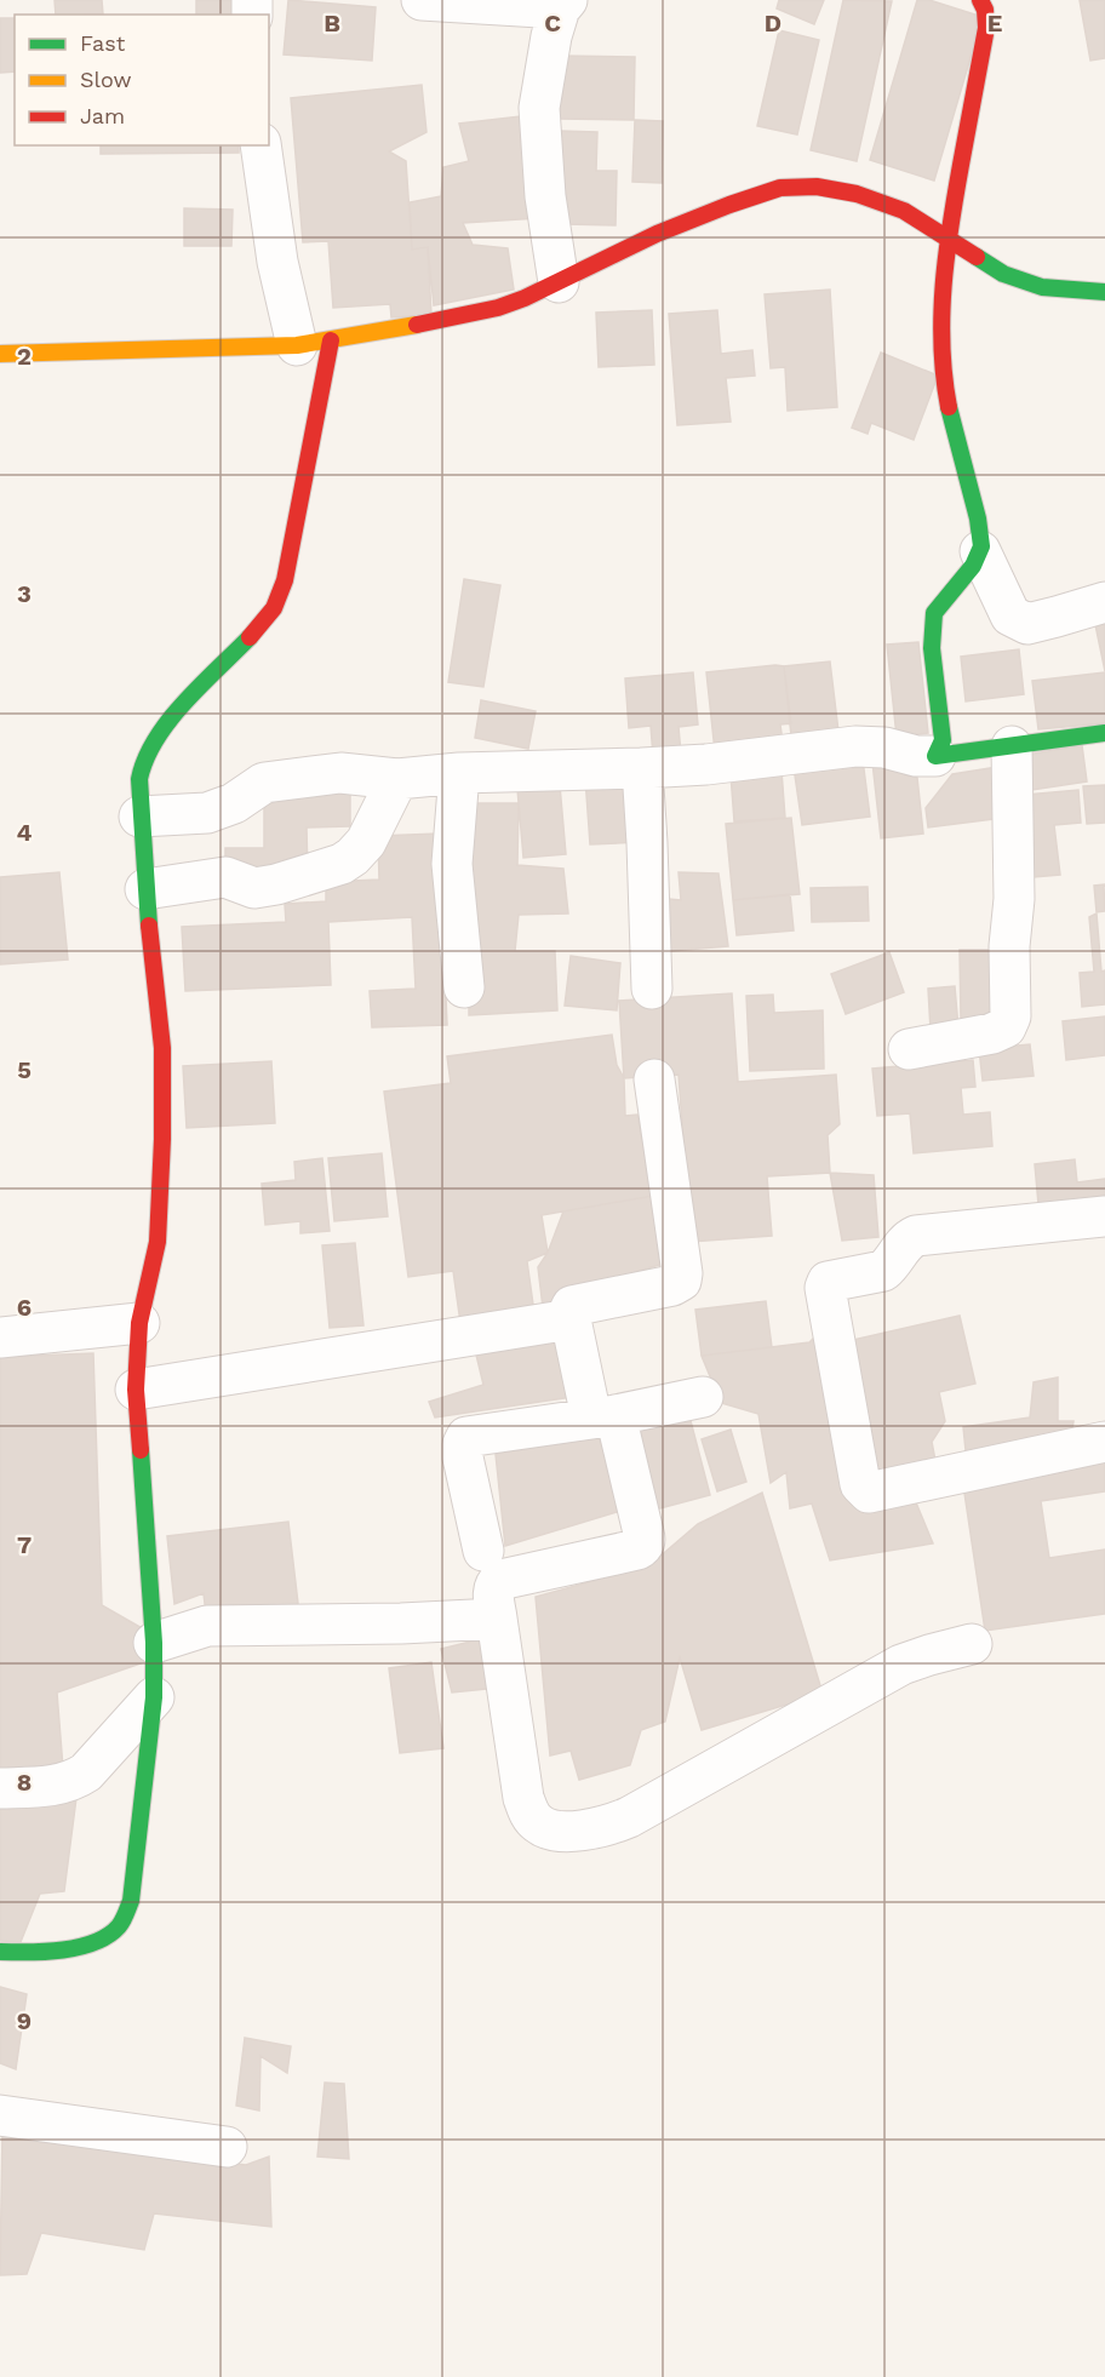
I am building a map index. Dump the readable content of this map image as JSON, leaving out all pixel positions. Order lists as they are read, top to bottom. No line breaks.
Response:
{"legend":["Fast","Slow","Jam"],"grid":{"columns":["B","C","D","E"],"rows":["2","3","4","5","6","7","8","9"]}}
